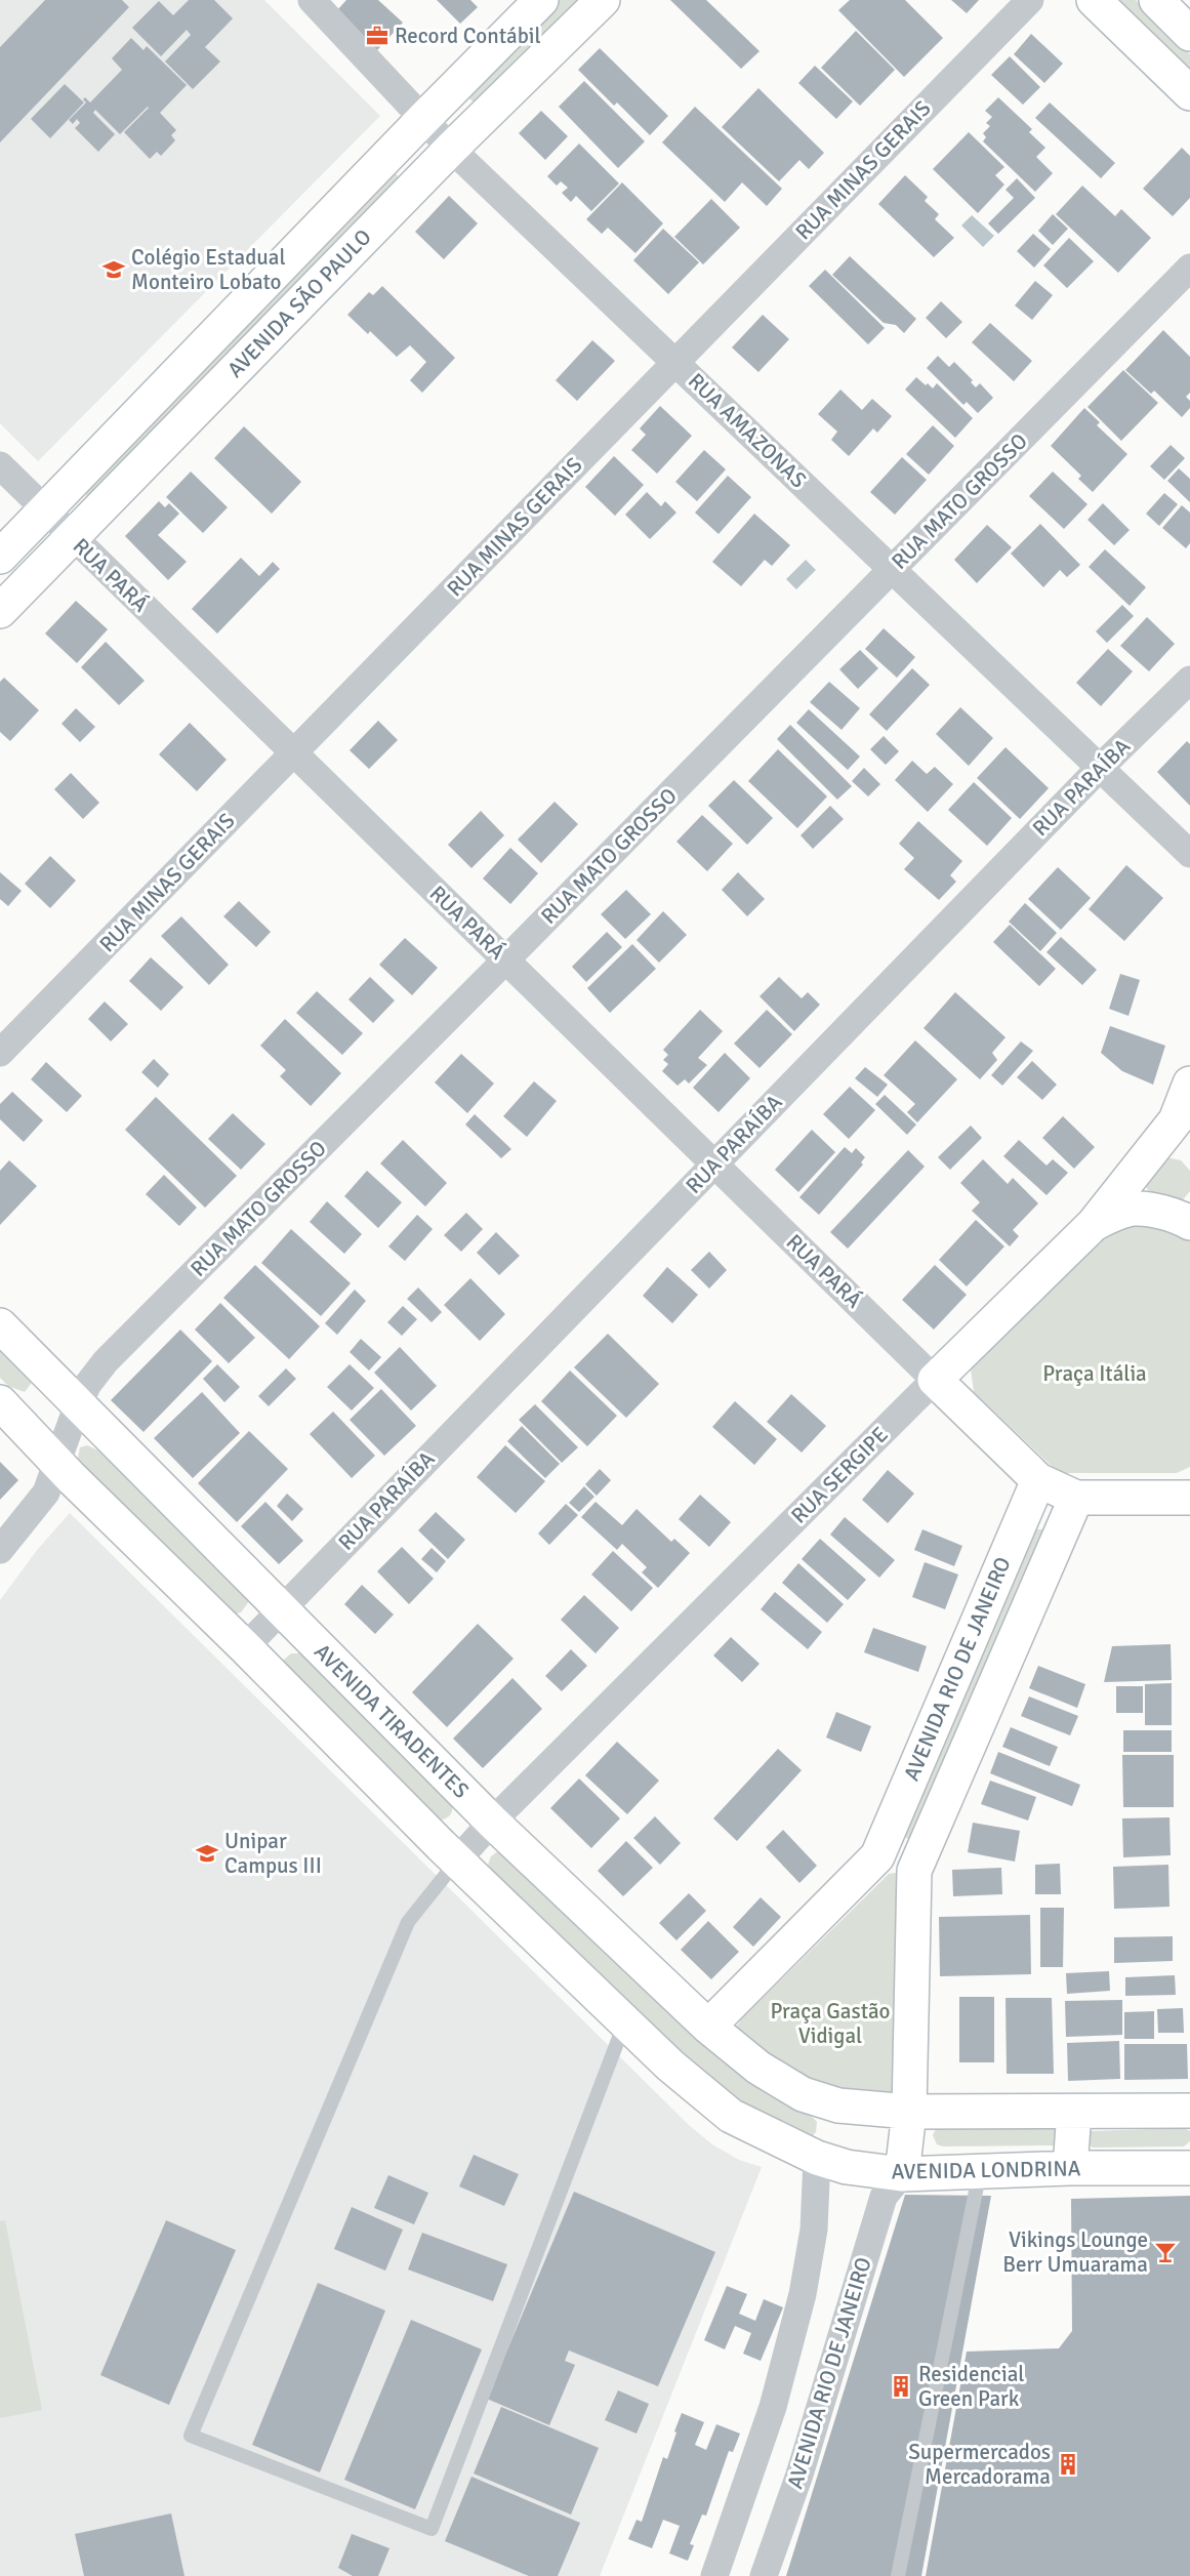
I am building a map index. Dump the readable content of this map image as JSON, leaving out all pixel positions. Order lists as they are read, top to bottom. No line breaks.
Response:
{"streets":{"street":["RUA MINAS GERAIS","AVENIDA SÃO PAULO","RUA AMAZONAS","RUA MATO GROSSO","RUA PARÁ","RUA PARAÍBA","RUA SERGIPE","AVENIDA RIO DE JANEIRO","AVENIDA TIRADENTES","AVENIDA LONDRINA"]},"crossings":[["RUA MINAS GERAIS","RUA AMAZONAS"],["RUA MINAS GERAIS","RUA PARÁ"],["AVENIDA SÃO PAULO","RUA AMAZONAS"],["AVENIDA SÃO PAULO","RUA PARÁ"],["RUA AMAZONAS","RUA MATO GROSSO"],["RUA AMAZONAS","RUA PARAÍBA"],["RUA MATO GROSSO","RUA PARÁ"],["RUA MATO GROSSO","AVENIDA TIRADENTES"],["RUA PARÁ","RUA PARAÍBA"],["RUA PARÁ","RUA SERGIPE"],["RUA PARAÍBA","AVENIDA TIRADENTES"],["RUA SERGIPE","AVENIDA TIRADENTES"],["AVENIDA RIO DE JANEIRO","AVENIDA LONDRINA"]],"parks":["Praça Itália","Praça Gastão Vidigal"],"places":{"office":["Record Contábil"],"school or university":["Colégio Estadual Monteiro Lobato","Unipar Campus III"],"bar":["Vikings Lounge Berr Umuarama"],"building":["Residencial Green Park","Supermercados Mercadorama"]}}
